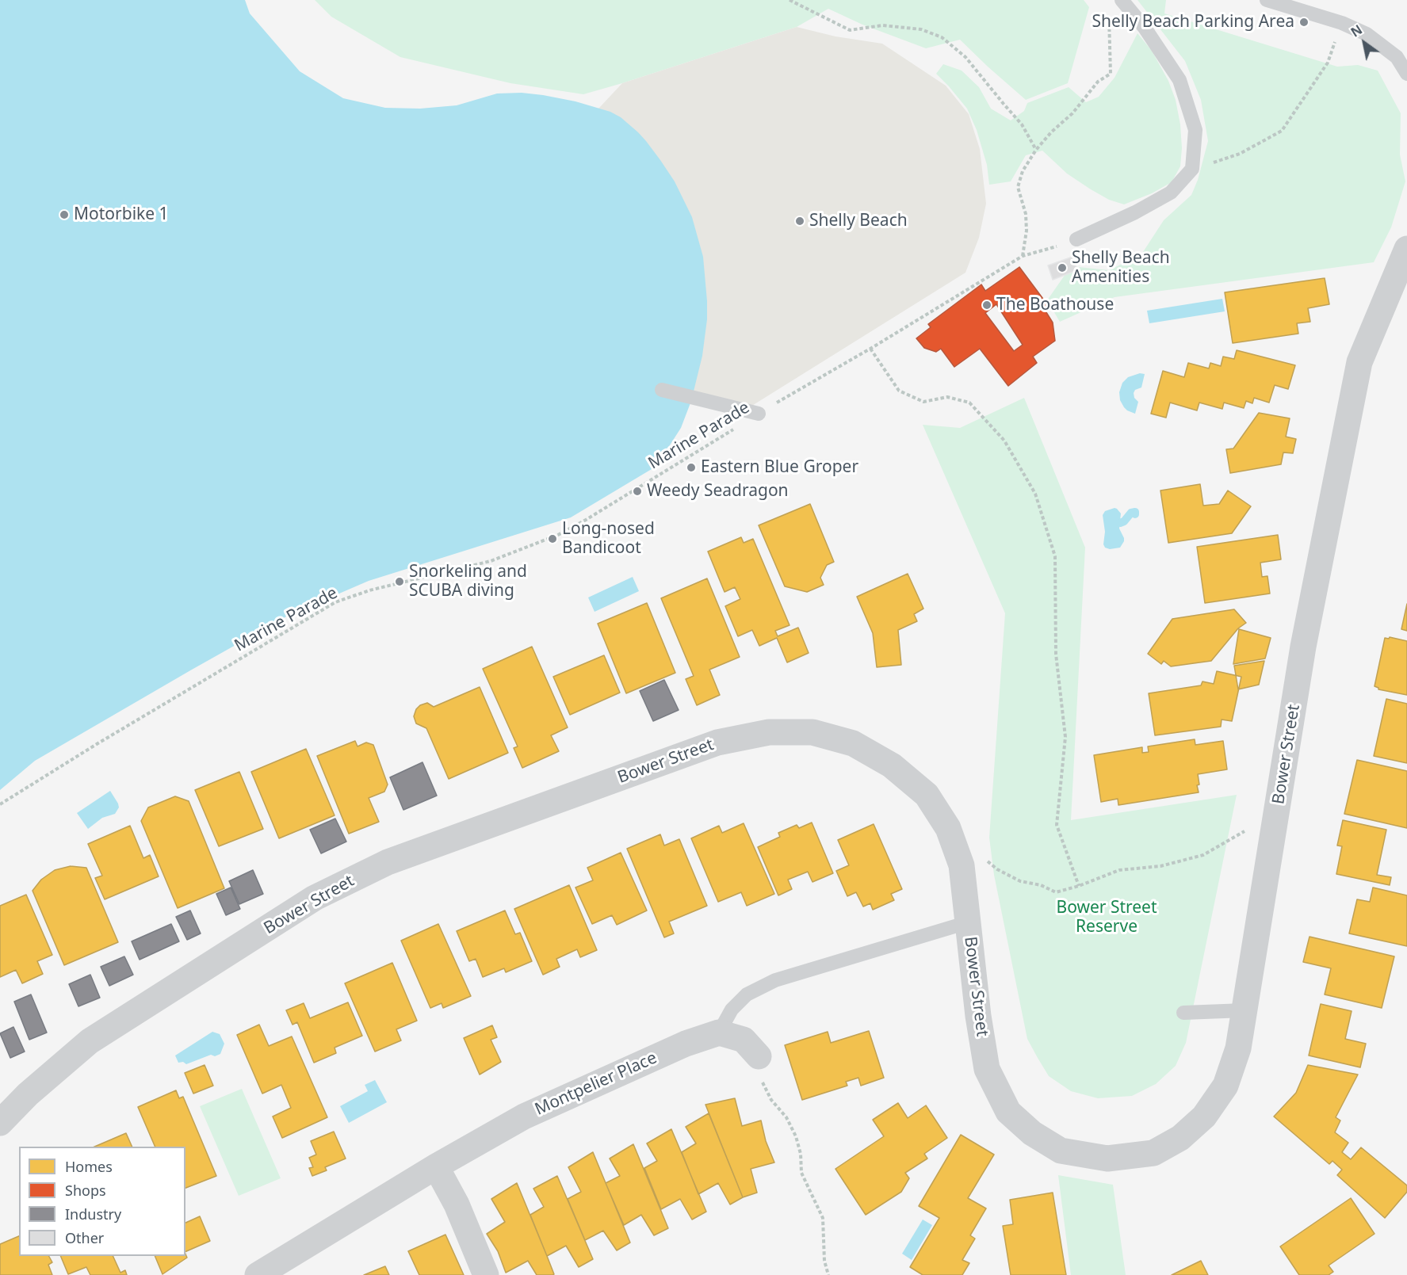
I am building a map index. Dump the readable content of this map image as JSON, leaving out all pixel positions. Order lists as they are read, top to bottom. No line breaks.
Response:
{"streets":{"street":["Bower Street","Montpelier Place"],"path":["Marine Parade"]},"parks":["Bower Street Reserve"],"places":["Shelly Beach Parking Area","Motorbike 1","Shelly Beach","Shelly Beach Amenities","The Boathouse","Eastern Blue Groper","Weedy Seadragon","Long-nosed Bandicoot","Snorkeling and SCUBA diving"],"legend":["Homes","Shops","Industry","Other"],"north":"top left"}
